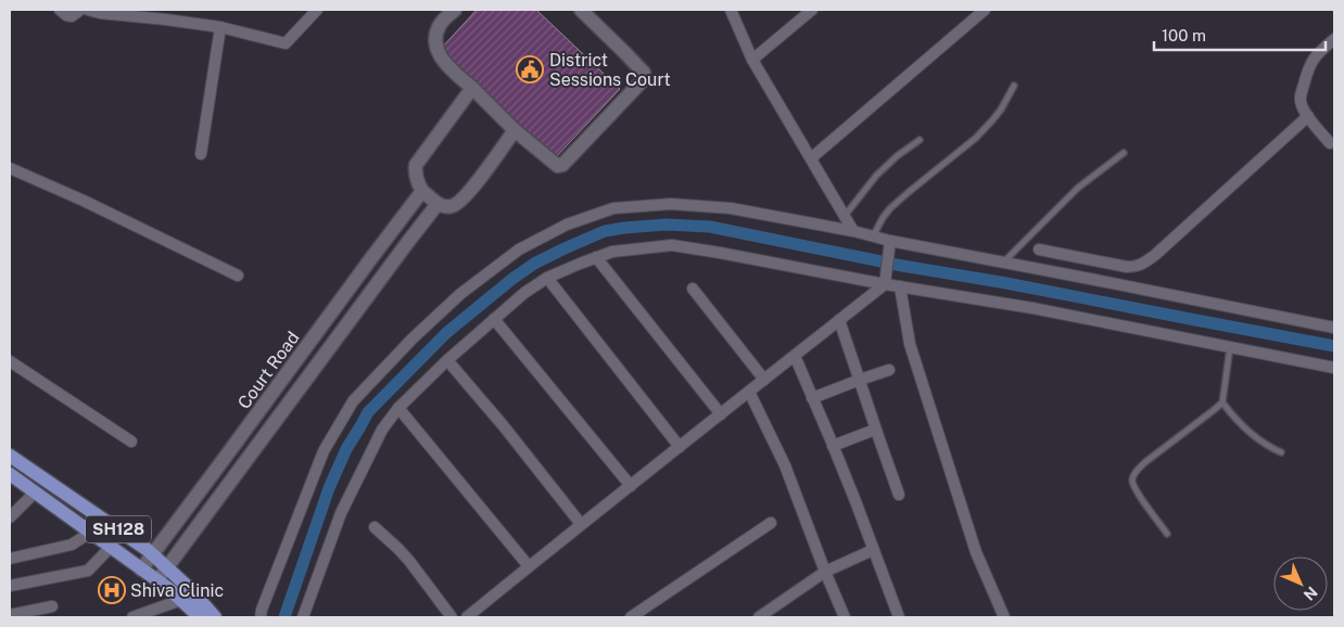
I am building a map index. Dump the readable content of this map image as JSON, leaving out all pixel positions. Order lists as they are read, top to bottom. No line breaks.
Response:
{"streets":{"main road":["SH128"],"street":["Court Road"]},"crossings":[["Court Road","SH128"]],"places":{"public building":["District Sessions Court"],"hospital":["Shiva Clinic"]},"scale_bar":"100 m","north":"bottom right"}
